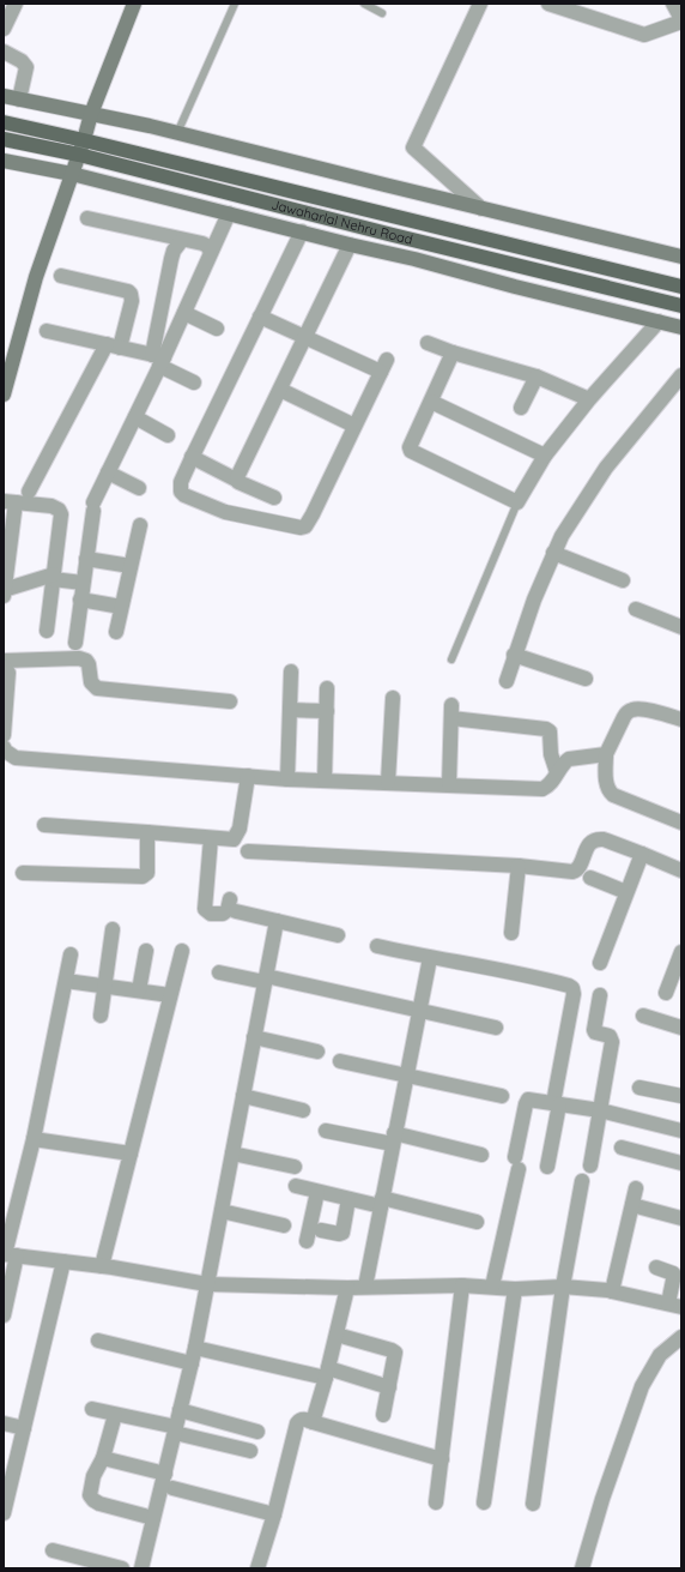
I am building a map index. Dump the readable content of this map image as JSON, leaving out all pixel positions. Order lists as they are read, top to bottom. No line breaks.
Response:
{"streets":{"main road":["Jawaharlal Nehru Road"]}}
